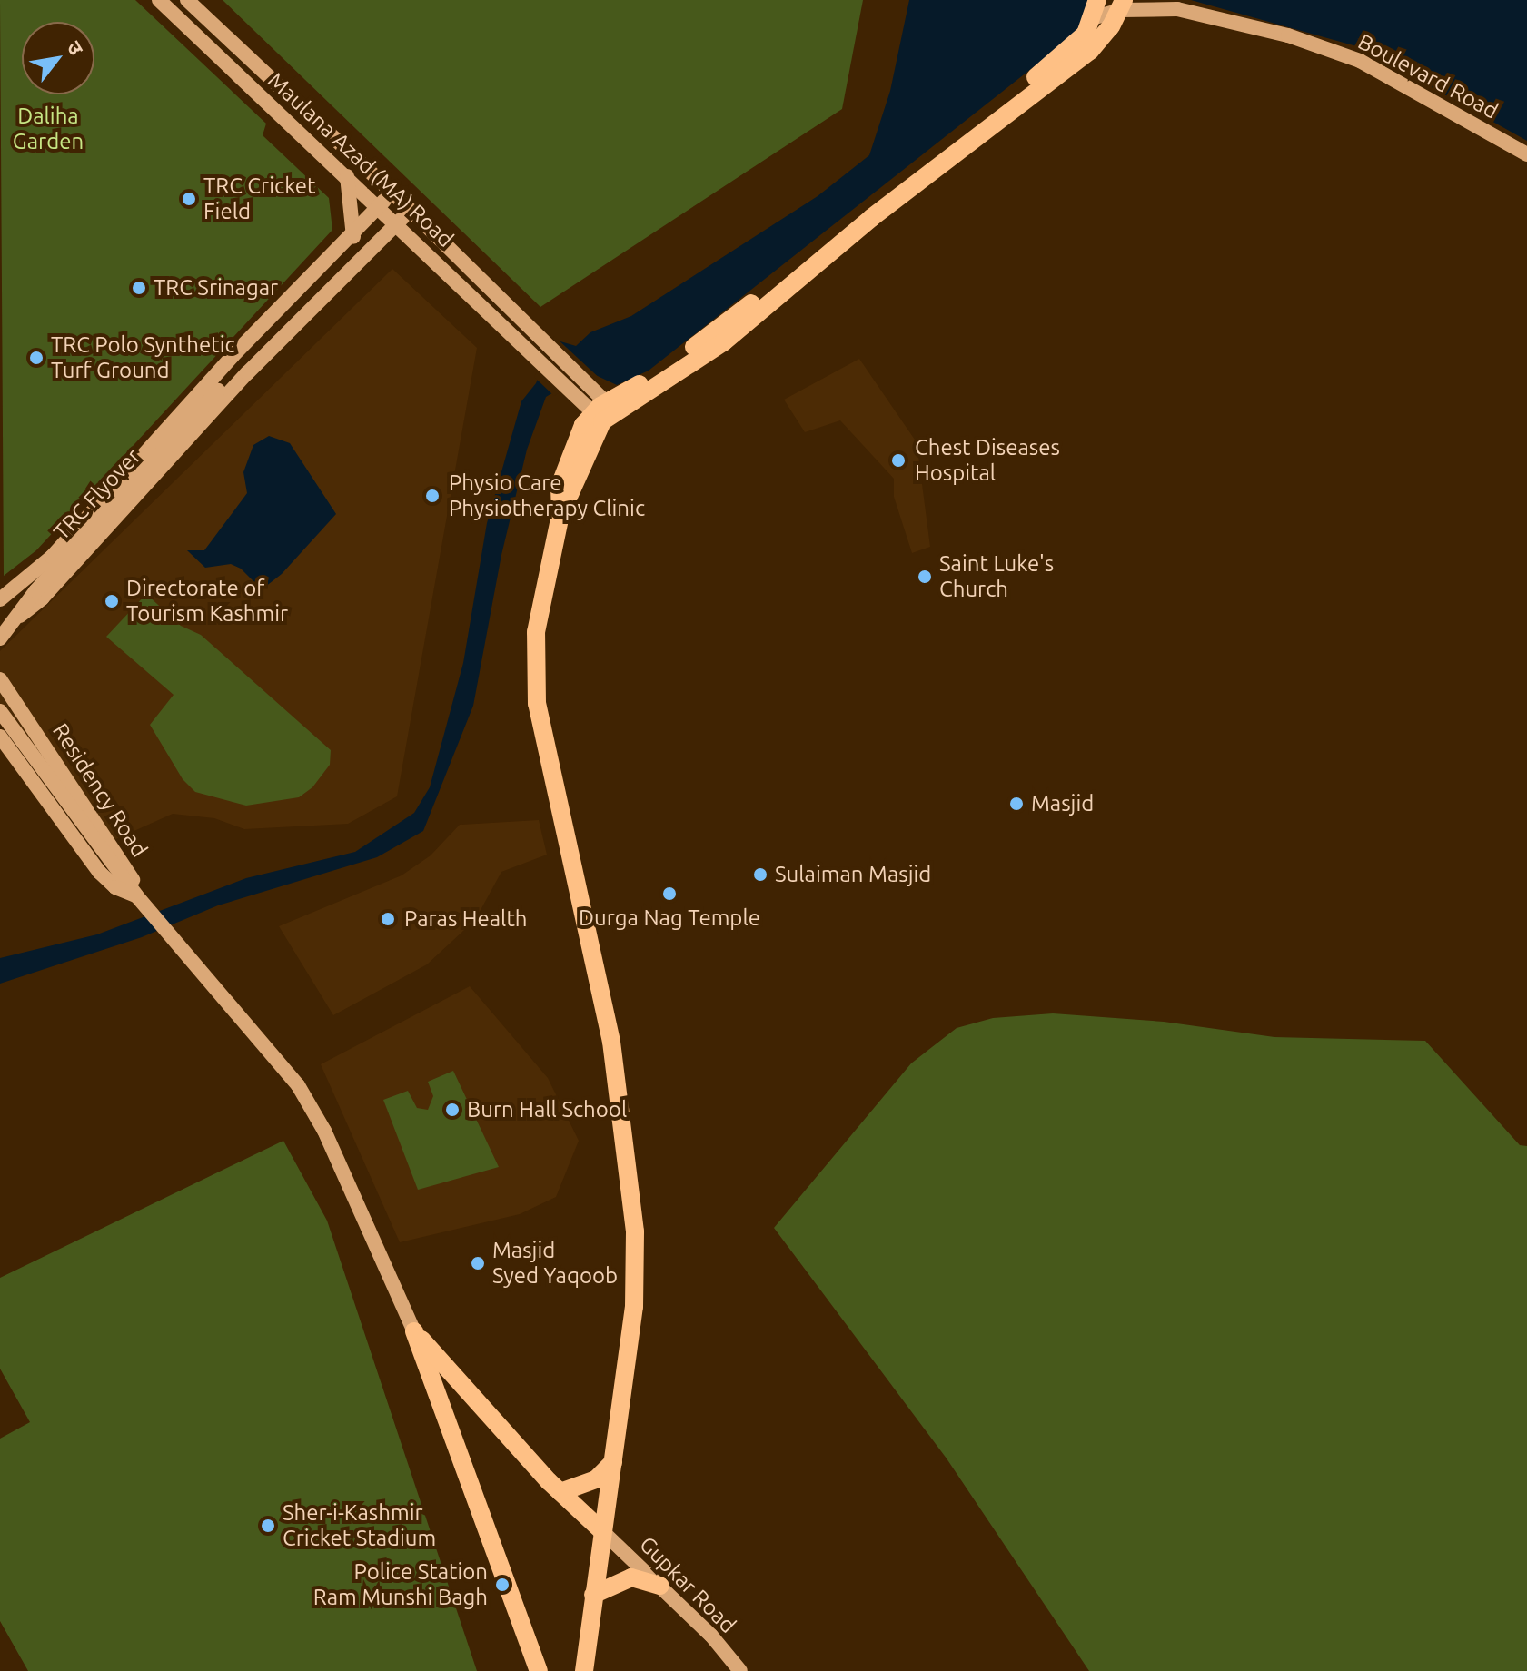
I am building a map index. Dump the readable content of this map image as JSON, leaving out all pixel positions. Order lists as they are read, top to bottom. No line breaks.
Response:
{"streets":{"main road":["Boulevard Road","Maulana Azad (MA) Road","TRC Flyover","Residency Road","Gupkar Road"]},"parks":["Daliha Garden"],"places":["TRC Cricket Field","TRC Srinagar","TRC Polo Synthetic Turf Ground","Chest Diseases Hospital","Physio Care Physiotherapy Clinic","Saint Luke's Church","Directorate of Tourism Kashmir","Masjid","Sulaiman Masjid","Durga Nag Temple","Paras Health","Burn Hall School","Masjid Syed Yaqoob","Sher-i-Kashmir Cricket Stadium","Police Station Ram Munshi Bagh"],"north":"top right"}
